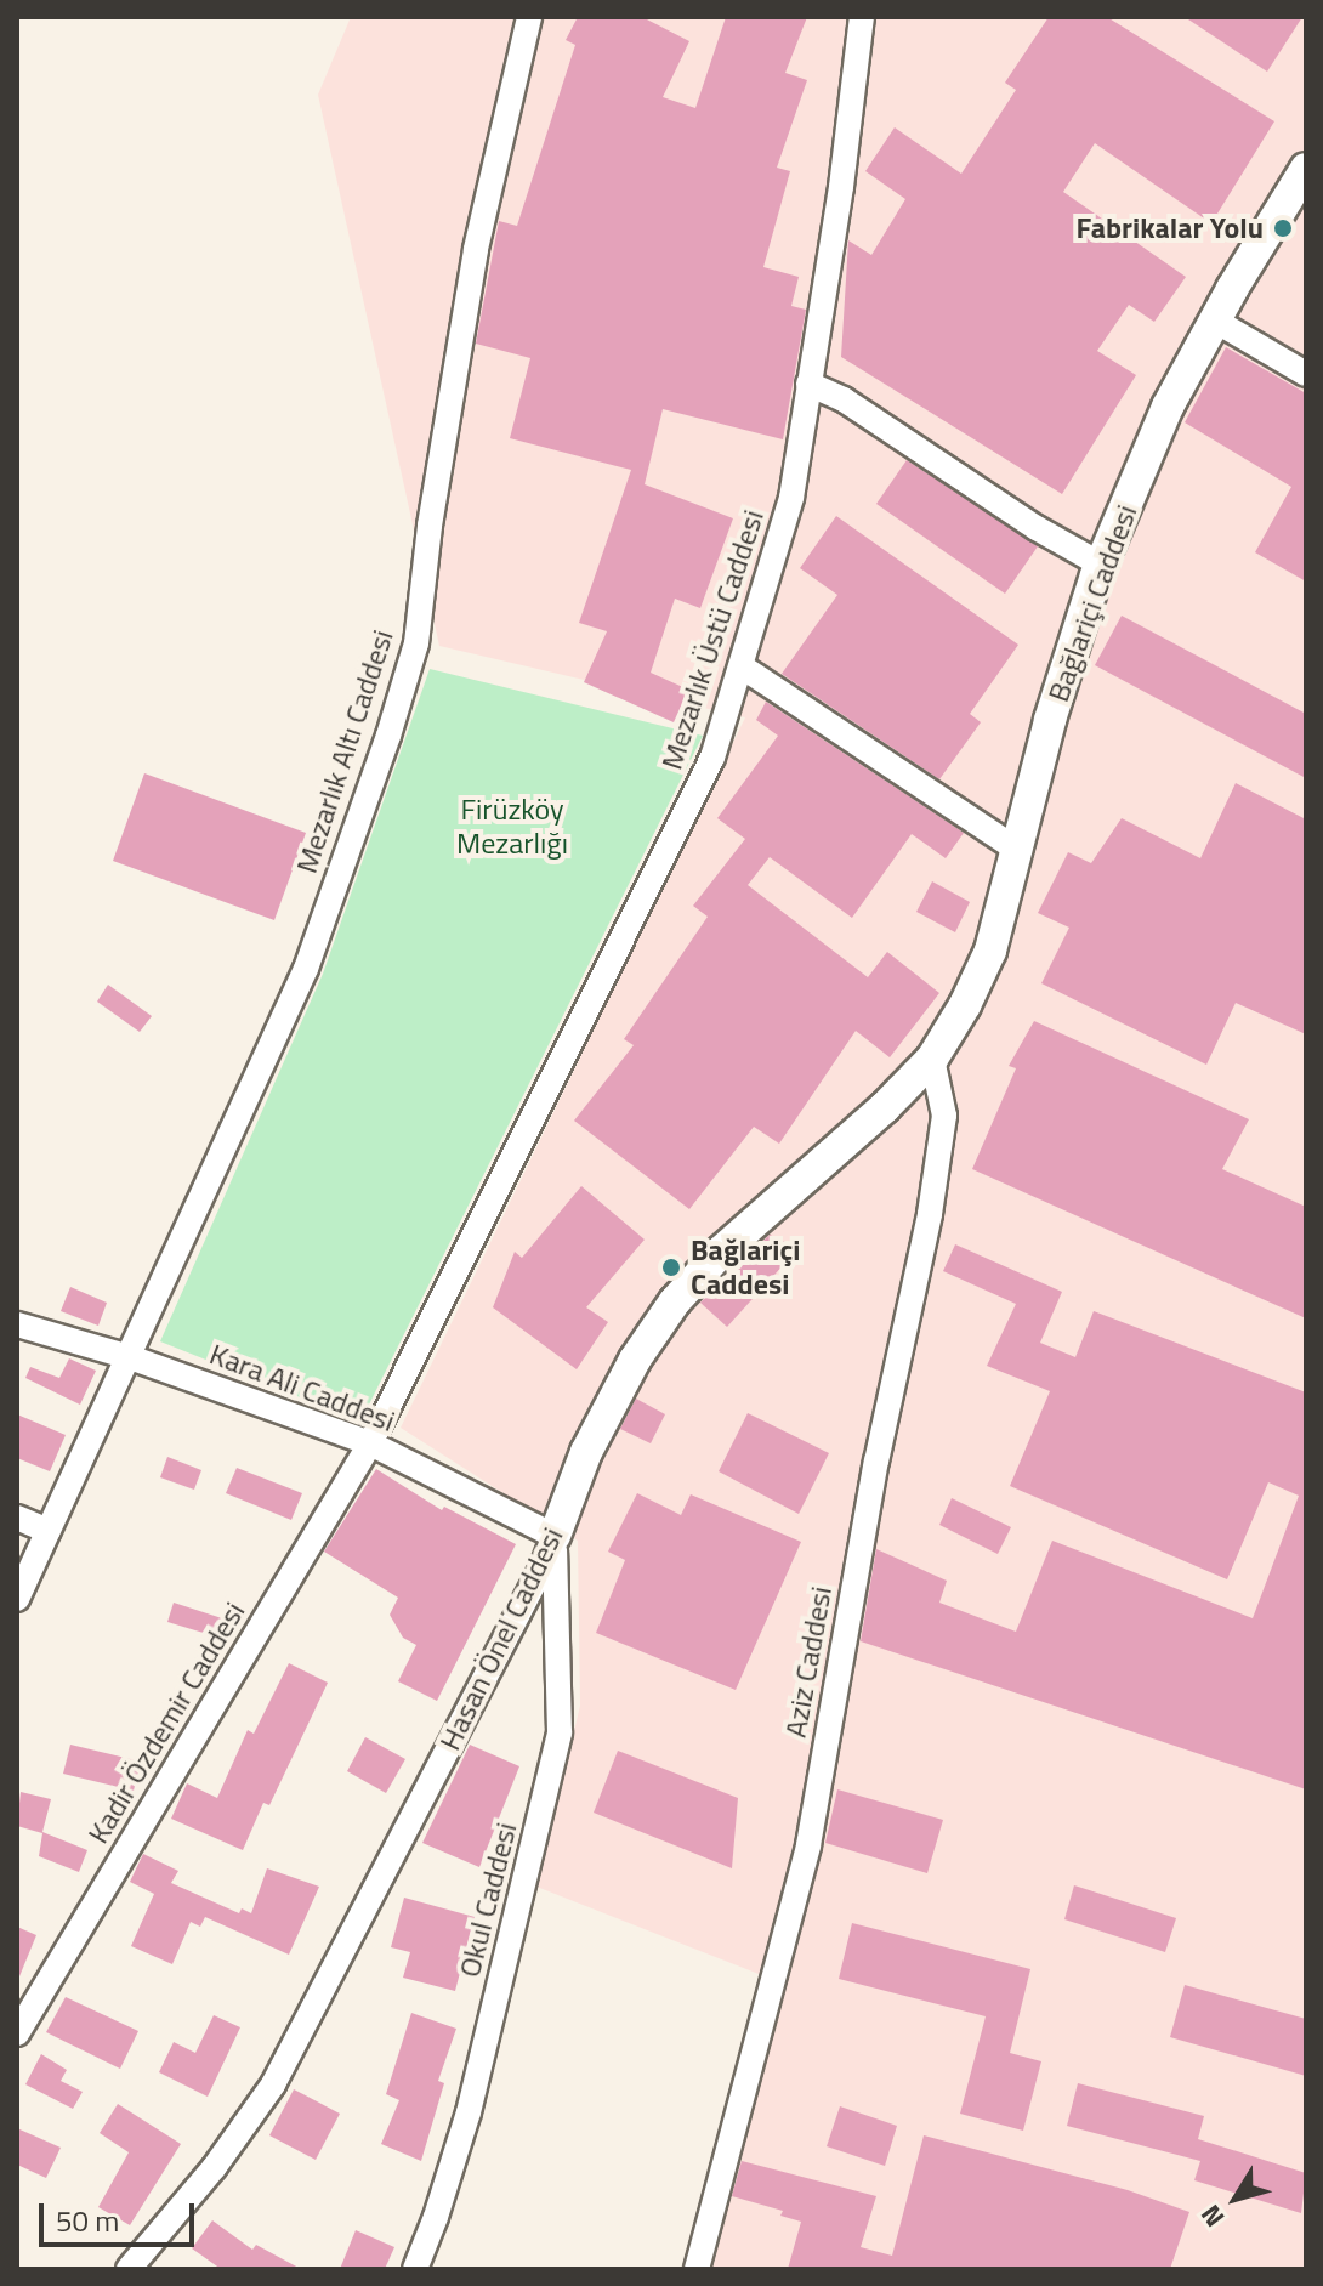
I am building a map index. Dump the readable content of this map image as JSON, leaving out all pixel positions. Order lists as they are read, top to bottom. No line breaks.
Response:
{"streets":{"main road":["Bağlariçi Caddesi","Hasan Önel Caddesi"],"street":["Mezarlık Üstü Caddesi","Mezarlık Altı Caddesi","Kara Ali Caddesi","Aziz Caddesi","Kadir Özdemir Caddesi","Okul Caddesi"]},"crossings":[["Bağlariçi Caddesi","Hasan Önel Caddesi"],["Bağlariçi Caddesi","Aziz Caddesi"],["Mezarlık Üstü Caddesi","Kara Ali Caddesi"],["Mezarlık Üstü Caddesi","Kadir Özdemir Caddesi"],["Mezarlık Altı Caddesi","Kara Ali Caddesi"],["Kara Ali Caddesi","Hasan Önel Caddesi"],["Kara Ali Caddesi","Kadir Özdemir Caddesi"],["Kara Ali Caddesi","Okul Caddesi"],["Hasan Önel Caddesi","Aziz Caddesi"],["Hasan Önel Caddesi","Okul Caddesi"]],"parks":["Firüzköy Mezarlığı"],"places":["Fabrikalar Yolu","Bağlariçi Caddesi"],"scale_bar":"50 m","north":"bottom left"}
